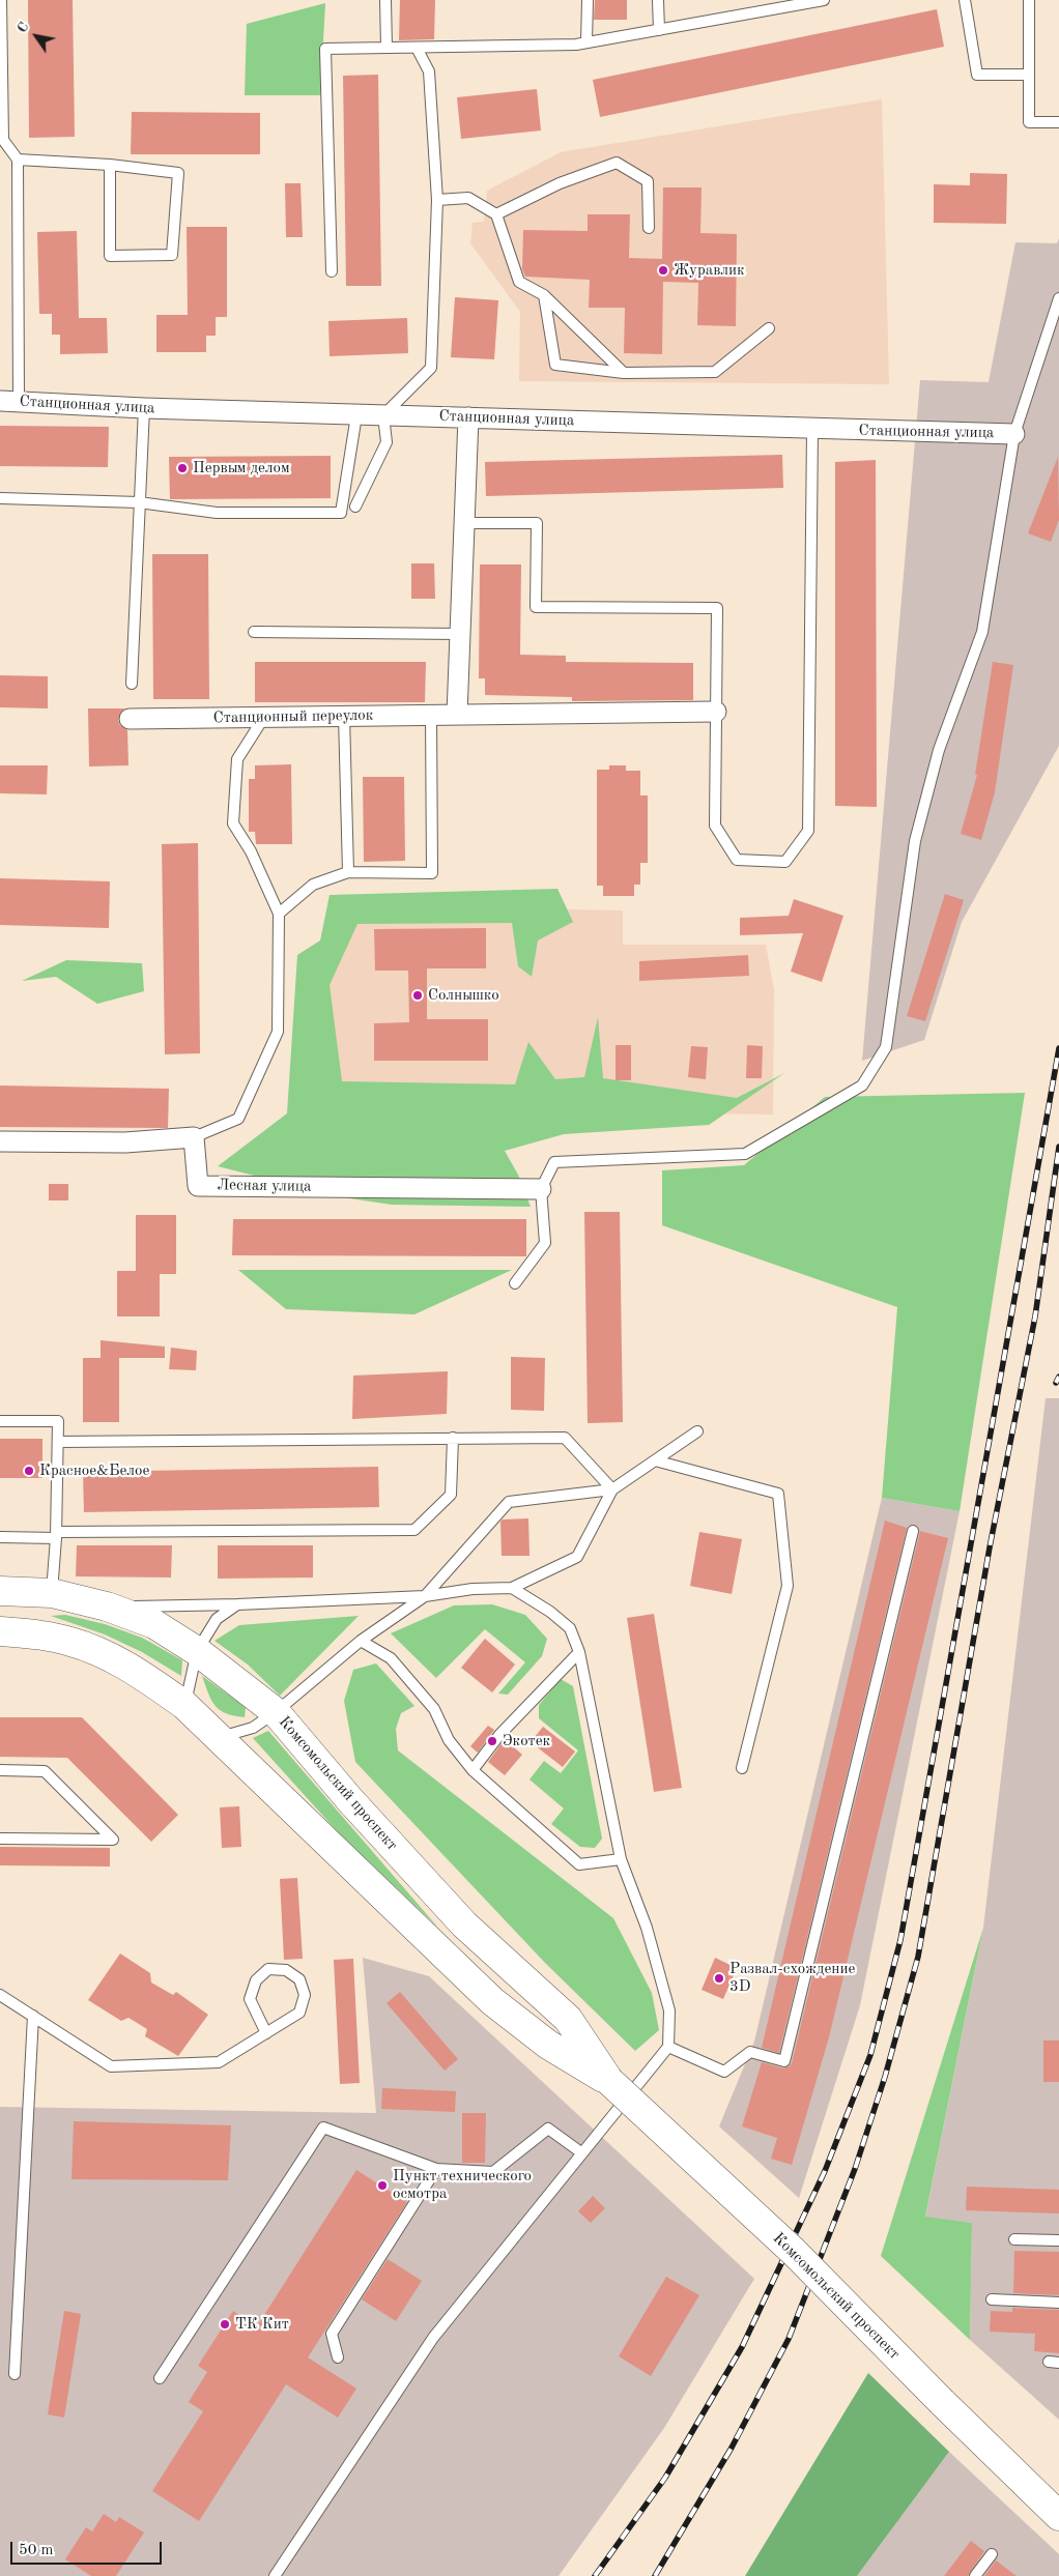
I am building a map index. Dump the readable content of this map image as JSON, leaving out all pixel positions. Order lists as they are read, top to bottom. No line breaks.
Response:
{"streets":{"main road":["Комсомольский проспект"],"street":["Станционная улица","Станционный переулок","Лесная улица"]},"places":["Журавлик","Первым делом","Солнышко","Красное&Белое","Экотек","Развал-схождение 3D","Пункт технического осмотра","ТК Кит"],"scale_bar":"50 m","north":"top left"}
